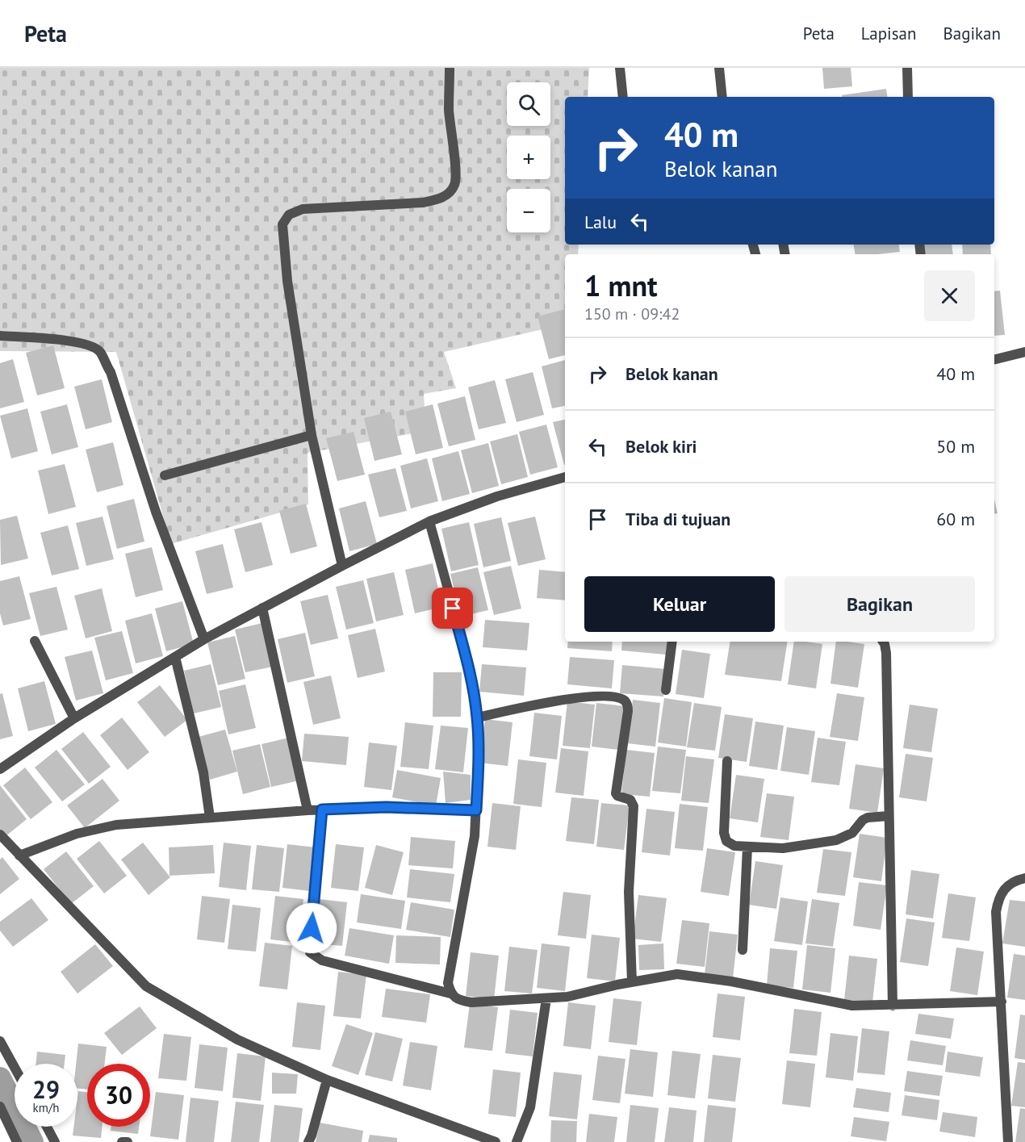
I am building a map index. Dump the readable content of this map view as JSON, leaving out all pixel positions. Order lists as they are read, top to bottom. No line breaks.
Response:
{"page":{"header":"Peta","nav":["Peta","Lapisan","Bagikan"],"map_buttons":["+","−"],"turn":["40 m","Belok kanan"],"then":"Lalu","heading":["1 mnt","150 m · 09:42"],"list":[{"name":"Belok kanan","value":"40 m"},{"name":"Belok kiri","value":"50 m"},{"name":"Tiba di tujuan","value":"60 m"}],"buttons":["Keluar","Bagikan"],"speed":"29 km/h","limit":"30"}}
